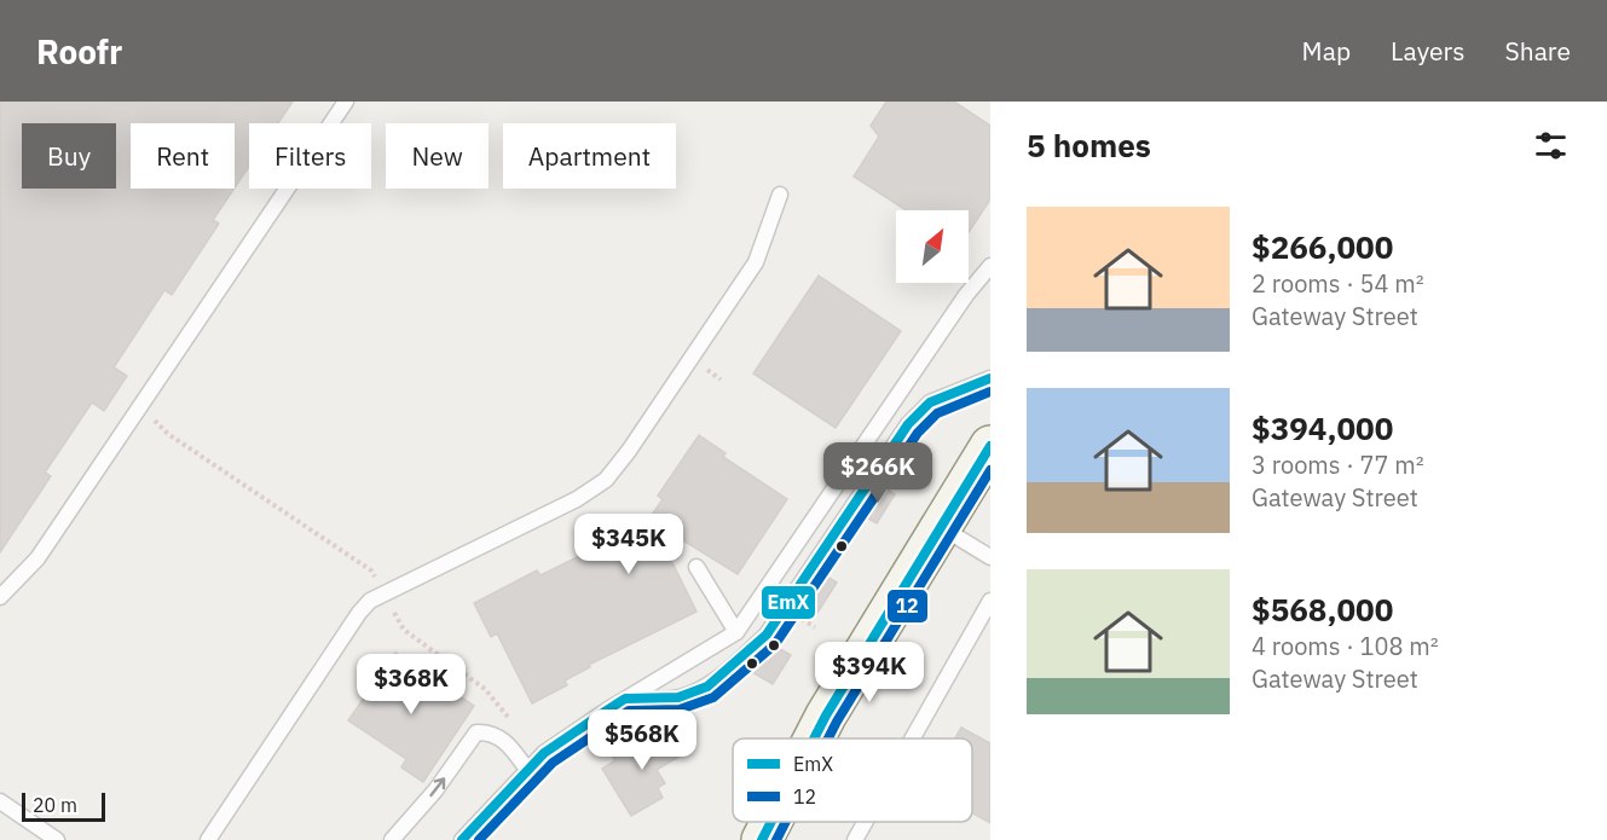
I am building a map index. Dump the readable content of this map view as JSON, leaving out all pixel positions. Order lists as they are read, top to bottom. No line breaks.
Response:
{"lines":["transit line EmX","transit line 12"],"legend":["EmX","12"],"scale_bar":"20 m","north":"top right","page":{"header":"Roofr","nav":["Map","Layers","Share"],"heading":"5 homes","chip":["Buy","Rent","Filters","New","Apartment"],"list":[{"name":"$266,000","note":"2 rooms · 54 m² · Gateway Street"},{"name":"$394,000","note":"3 rooms · 77 m² · Gateway Street"},{"name":"$568,000","note":"4 rooms · 108 m² · Gateway Street"}],"price":["$266K","$345K","$394K","$368K","$568K"],"scale":"20 m"}}
